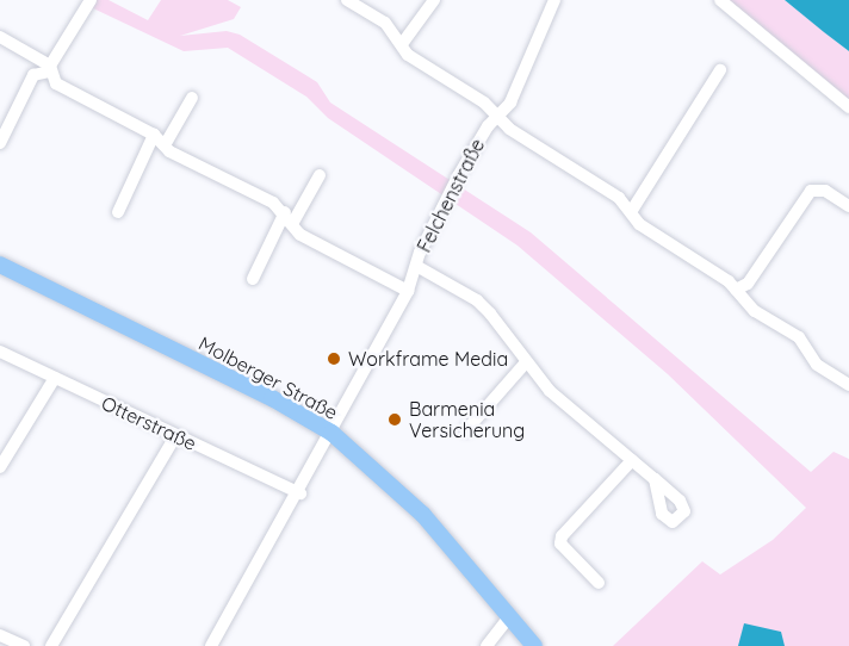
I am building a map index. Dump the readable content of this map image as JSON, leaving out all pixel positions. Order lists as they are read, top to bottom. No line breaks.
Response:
{"streets":{"main road":["Molberger Straße"],"street":["Felchenstraße","Otterstraße"]},"crossings":[["Felchenstraße","Molberger Straße"],["Felchenstraße","Otterstraße"]],"places":["Workframe Media","Barmenia Versicherung"]}
